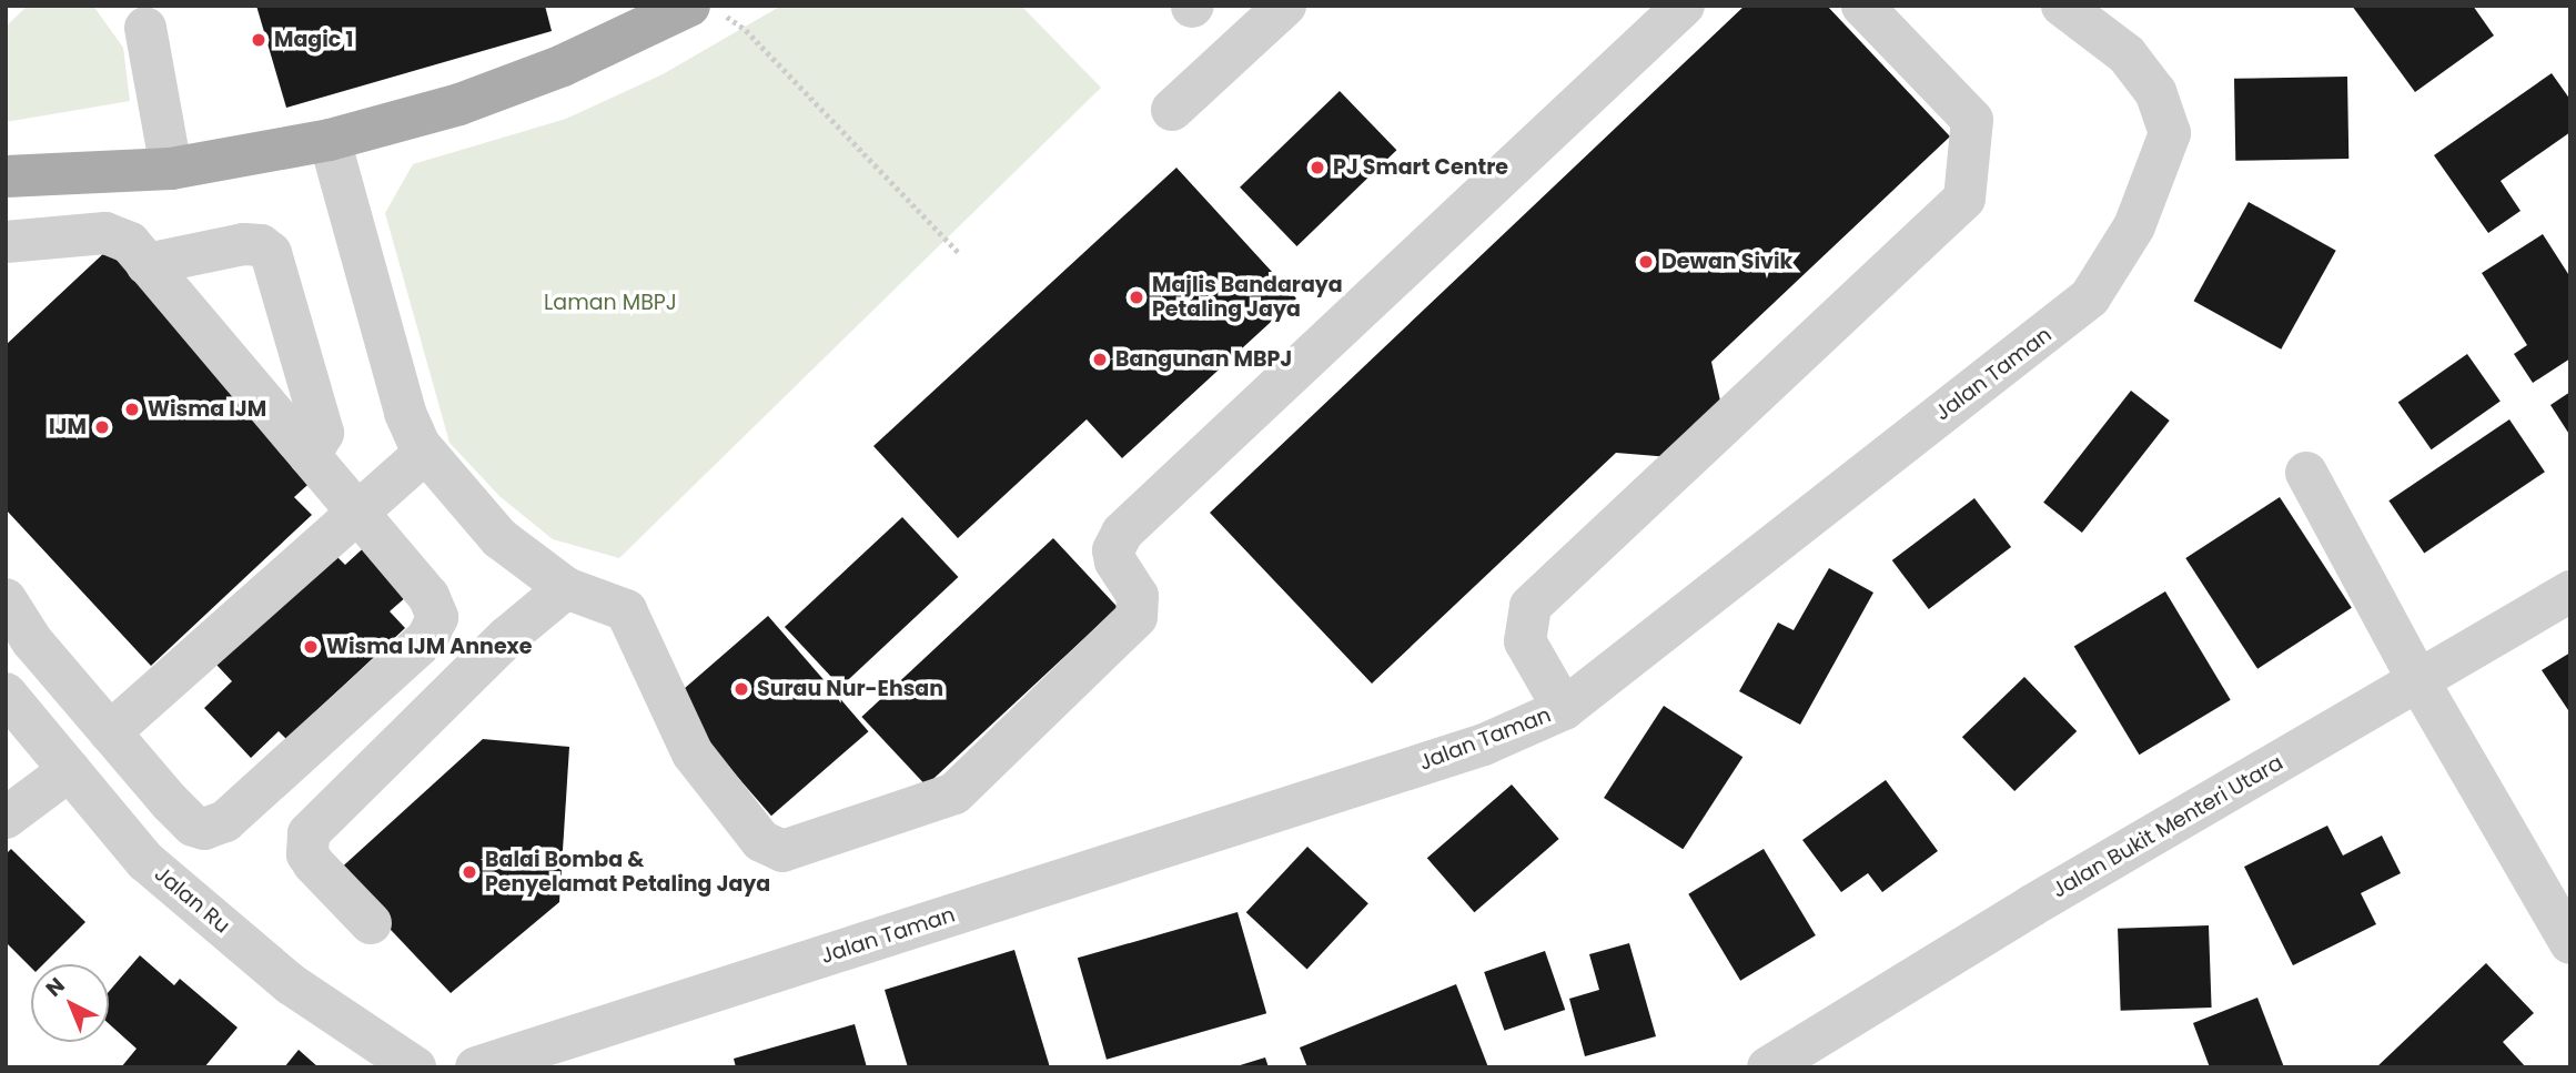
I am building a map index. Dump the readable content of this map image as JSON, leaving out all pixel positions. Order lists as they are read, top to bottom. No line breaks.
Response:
{"streets":{"street":["Jalan Taman","Jalan Bukit Menteri Utara","Jalan Ru"]},"parks":["Laman MBPJ"],"places":["Magic 1","PJ Smart Centre","Dewan Sivik","Majlis Bandaraya Petaling Jaya","Bangunan MBPJ","Wisma IJM","IJM","Wisma IJM Annexe","Surau Nur-Ehsan","Balai Bomba & Penyelamat Petaling Jaya"],"north":"top left"}
